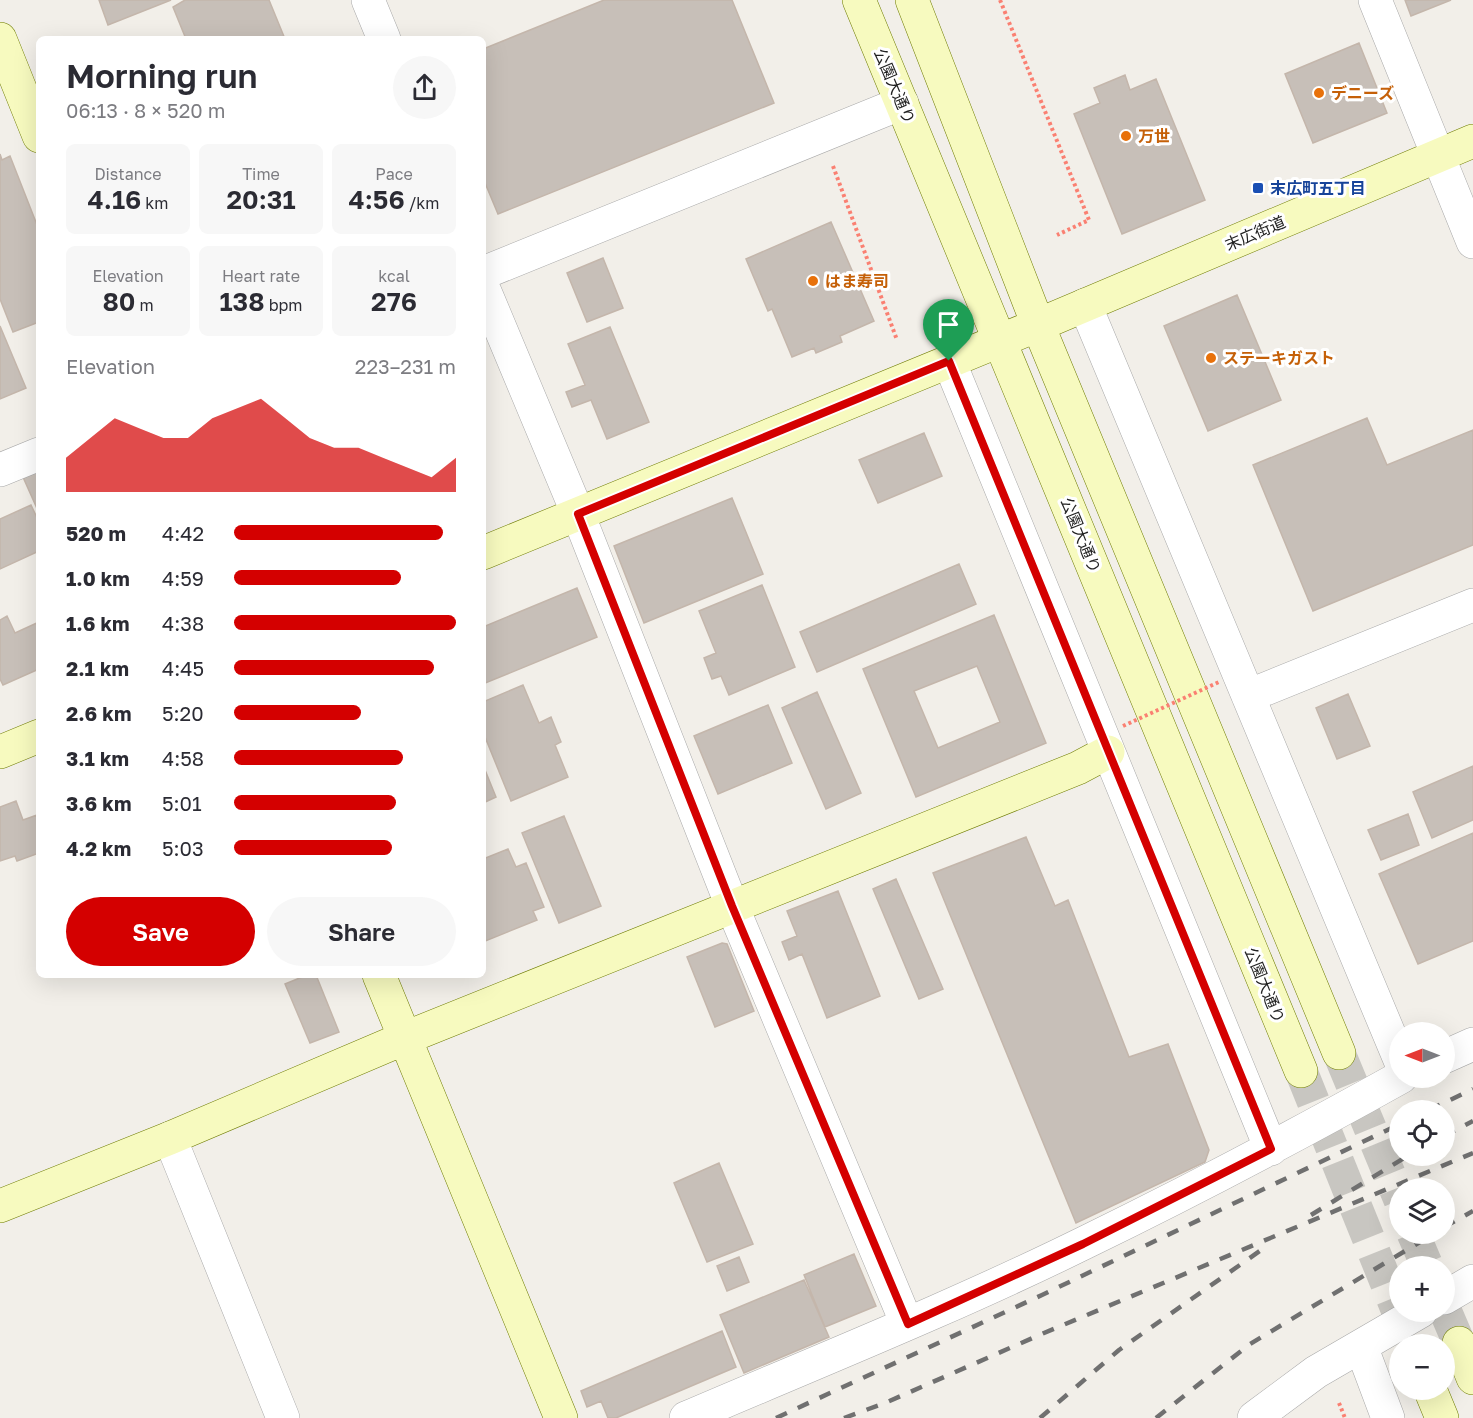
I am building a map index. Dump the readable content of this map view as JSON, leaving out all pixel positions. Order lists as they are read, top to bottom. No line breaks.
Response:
{"streets":{"street":["公園大通り","末広街道"]},"crossings":[["公園大通り","末広街道"]],"places":{"other":["デニーズ","万世","はま寿司","ステーキガスト"],"transit":["末広町五丁目"]},"north":"left","page":{"heading":["Morning run","06:13 · 8 × 520 m"],"stats":[["Distance","4.16 km"],["Time","20:31"],["Pace","4:56 /km"],["Elevation","80 m"],["Heart rate","138 bpm"],["kcal","276"]],"chart":["Elevation","223–231 m"],"list":[{"name":"520 m","note":"4:42"},{"name":"1.0 km","note":"4:59"},{"name":"1.6 km","note":"4:38"},{"name":"2.1 km","note":"4:45"},{"name":"2.6 km","note":"5:20"},{"name":"3.1 km","note":"4:58"},{"name":"3.6 km","note":"5:01"},{"name":"4.2 km","note":"5:03"}],"buttons":["Save","Share"],"map_buttons":["+","−"]}}
